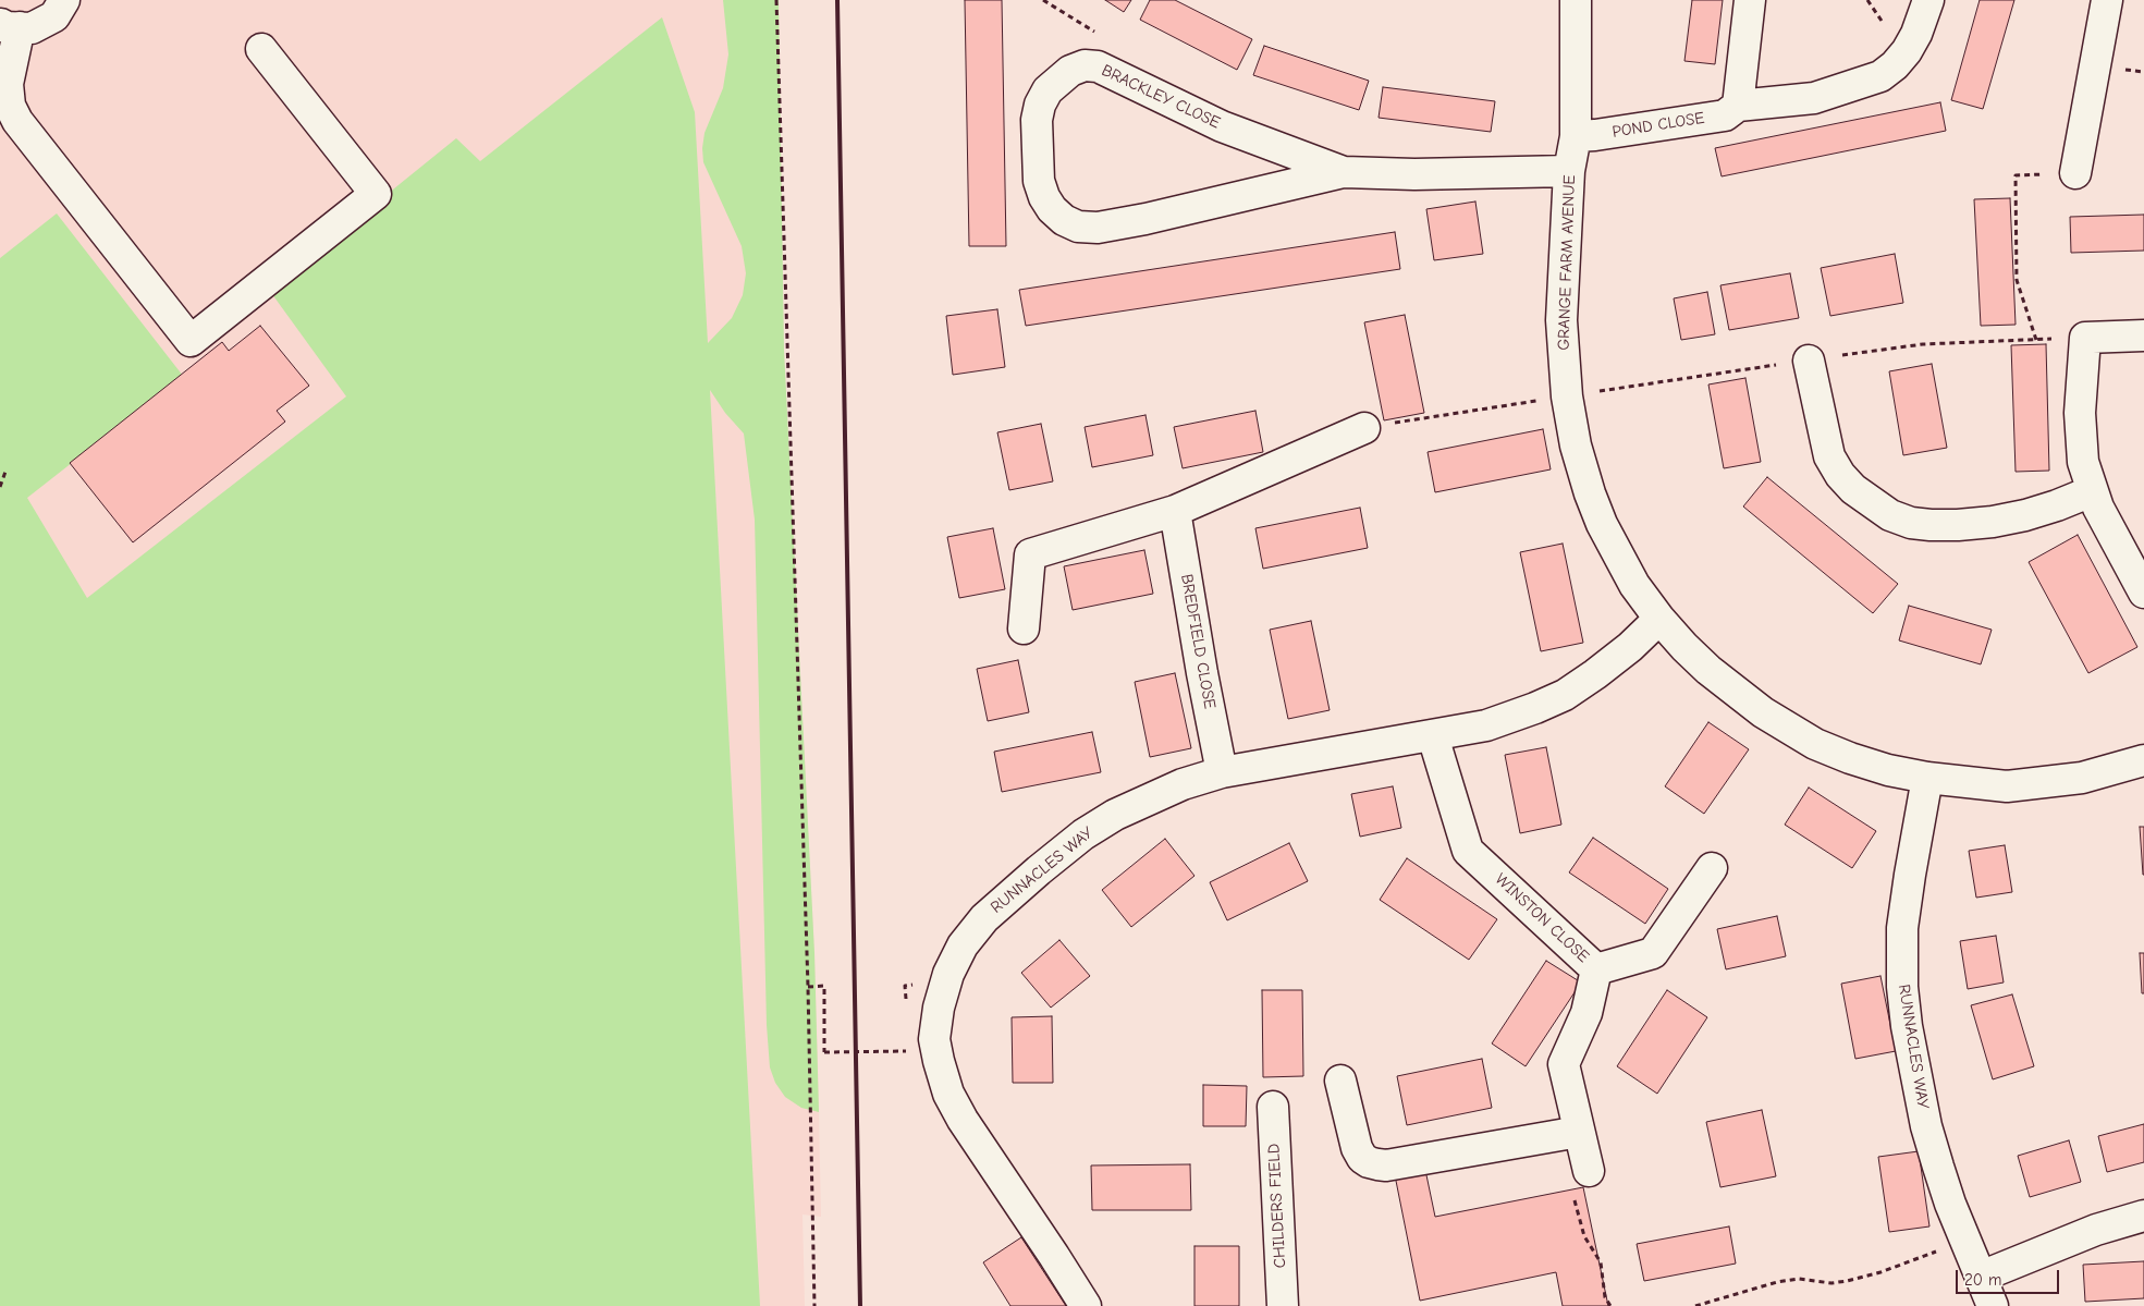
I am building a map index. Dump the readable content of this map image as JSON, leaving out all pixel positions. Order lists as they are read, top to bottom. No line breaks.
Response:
{"streets":{"street":["BRACKLEY CLOSE","POND CLOSE","GRANGE FARM AVENUE","BREDFIELD CLOSE","RUNNACLES WAY","WINSTON CLOSE","CHILDERS FIELD"]},"crossings":[["BRACKLEY CLOSE","GRANGE FARM AVENUE"],["POND CLOSE","GRANGE FARM AVENUE"],["GRANGE FARM AVENUE","RUNNACLES WAY"],["BREDFIELD CLOSE","RUNNACLES WAY"],["RUNNACLES WAY","WINSTON CLOSE"]],"scale_bar":"20 m"}
